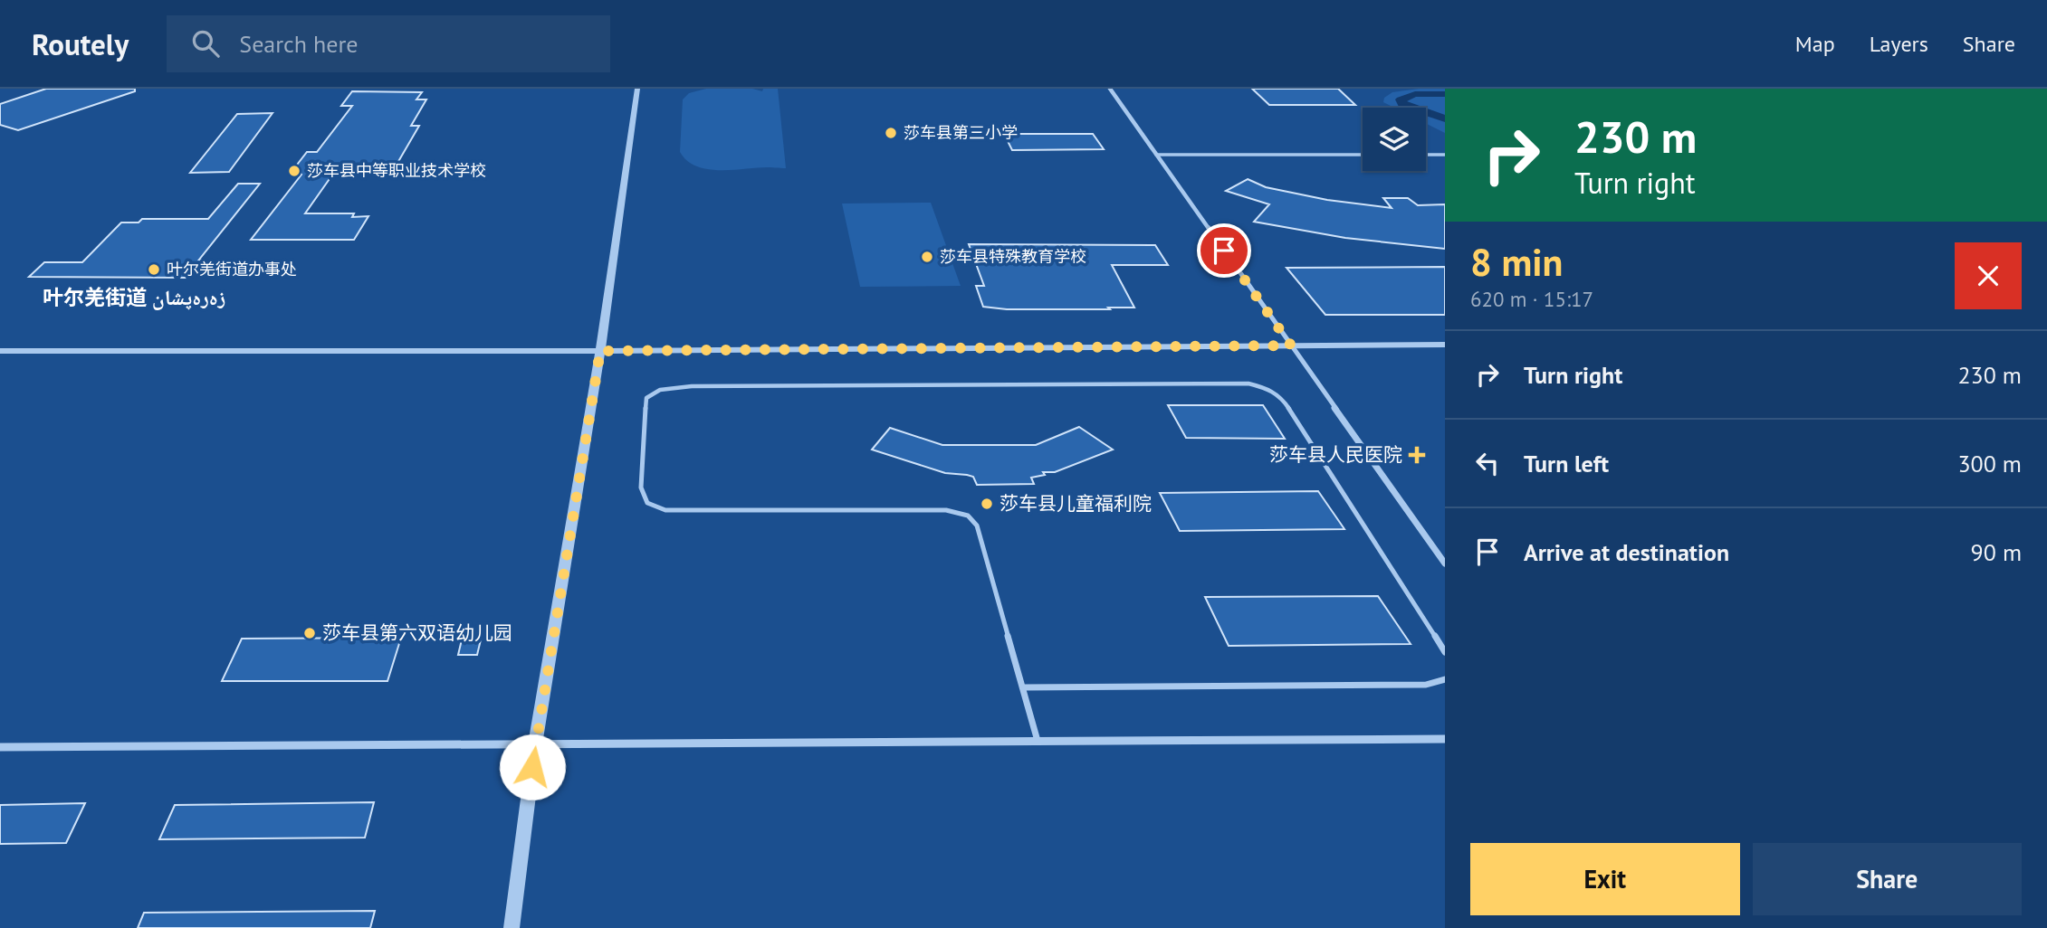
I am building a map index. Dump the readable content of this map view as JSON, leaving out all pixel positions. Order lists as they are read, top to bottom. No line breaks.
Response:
{"districts":["叶尔羌街道 زەرەپشان"],"places":{"other":["莎车县第三小学","莎车县中等职业技术学校","莎车县特殊教育学校","叶尔羌街道办事处","莎车县儿童福利院","莎车县第六双语幼儿园"],"health":["莎车县人民医院"]},"page":{"header":"Routely","search":"Search here","nav":["Map","Layers","Share"],"turn":["230 m","Turn right"],"heading":["8 min","620 m · 15:17"],"list":[{"name":"Turn right","value":"230 m"},{"name":"Turn left","value":"300 m"},{"name":"Arrive at destination","value":"90 m"}],"buttons":["Exit","Share"]}}
